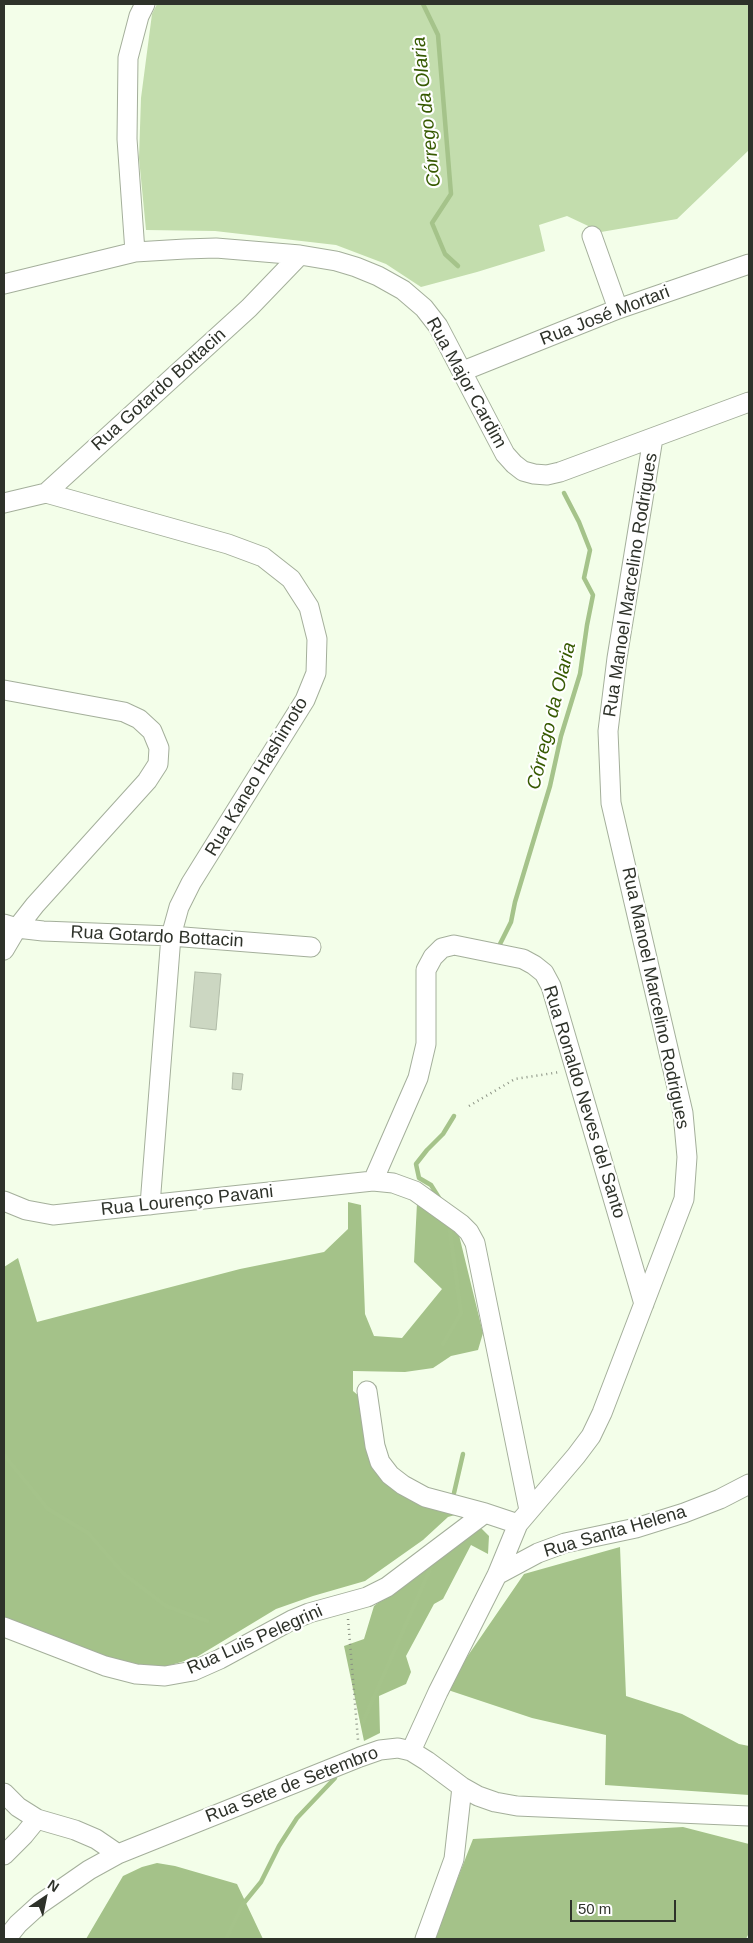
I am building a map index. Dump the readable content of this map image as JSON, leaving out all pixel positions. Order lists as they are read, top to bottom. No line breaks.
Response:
{"streets":{"street":["Rua José Mortari","Rua Major Cardim","Rua Gotardo Bottacin","Rua Manoel Marcelino Rodrigues","Rua Kaneo Hashimoto","Rua Ronaldo Neves del Santo","Rua Lourenço Pavani","Rua Santa Helena","Rua Luis Pelegrini","Rua Sete de Setembro"]},"crossings":[["Rua José Mortari","Rua Major Cardim"],["Rua Major Cardim","Rua Gotardo Bottacin"],["Rua Major Cardim","Rua Manoel Marcelino Rodrigues"],["Rua Gotardo Bottacin","Rua Kaneo Hashimoto"],["Rua Manoel Marcelino Rodrigues","Rua Ronaldo Neves del Santo"],["Rua Manoel Marcelino Rodrigues","Rua Lourenço Pavani"],["Rua Manoel Marcelino Rodrigues","Rua Santa Helena"],["Rua Kaneo Hashimoto","Rua Lourenço Pavani"],["Rua Ronaldo Neves del Santo","Rua Lourenço Pavani"]],"water":["Córrego da Olaria"],"scale_bar":"50 m","north":"top right"}
